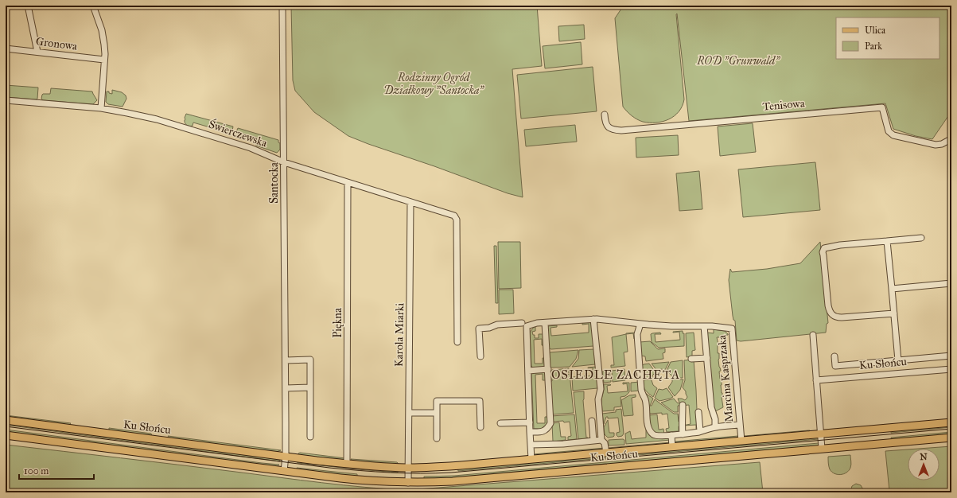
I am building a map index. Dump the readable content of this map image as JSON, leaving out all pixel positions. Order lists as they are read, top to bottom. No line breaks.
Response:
{"streets":{"main road":["Ku Słońcu"],"street":["Gronowa","Tenisowa","Świerczewska","Santocka","Piękna","Karola Miarki","Marcina Kasprzaka"]},"crossings":[["Świerczewska","Santocka"],["Świerczewska","Piękna"],["Świerczewska","Karola Miarki"],["Santocka","Ku Słońcu"],["Piękna","Ku Słońcu"],["Karola Miarki","Ku Słońcu"],["Ku Słońcu","Marcina Kasprzaka"]],"districts":["OSIEDLE ZACHĘTA"],"parks":["ROD \"Grunwald\"","Rodzinny Ogród Działkowy \"Santocka\""],"legend":["Ulica","Park"],"scale_bar":"100 m","north":"top"}
